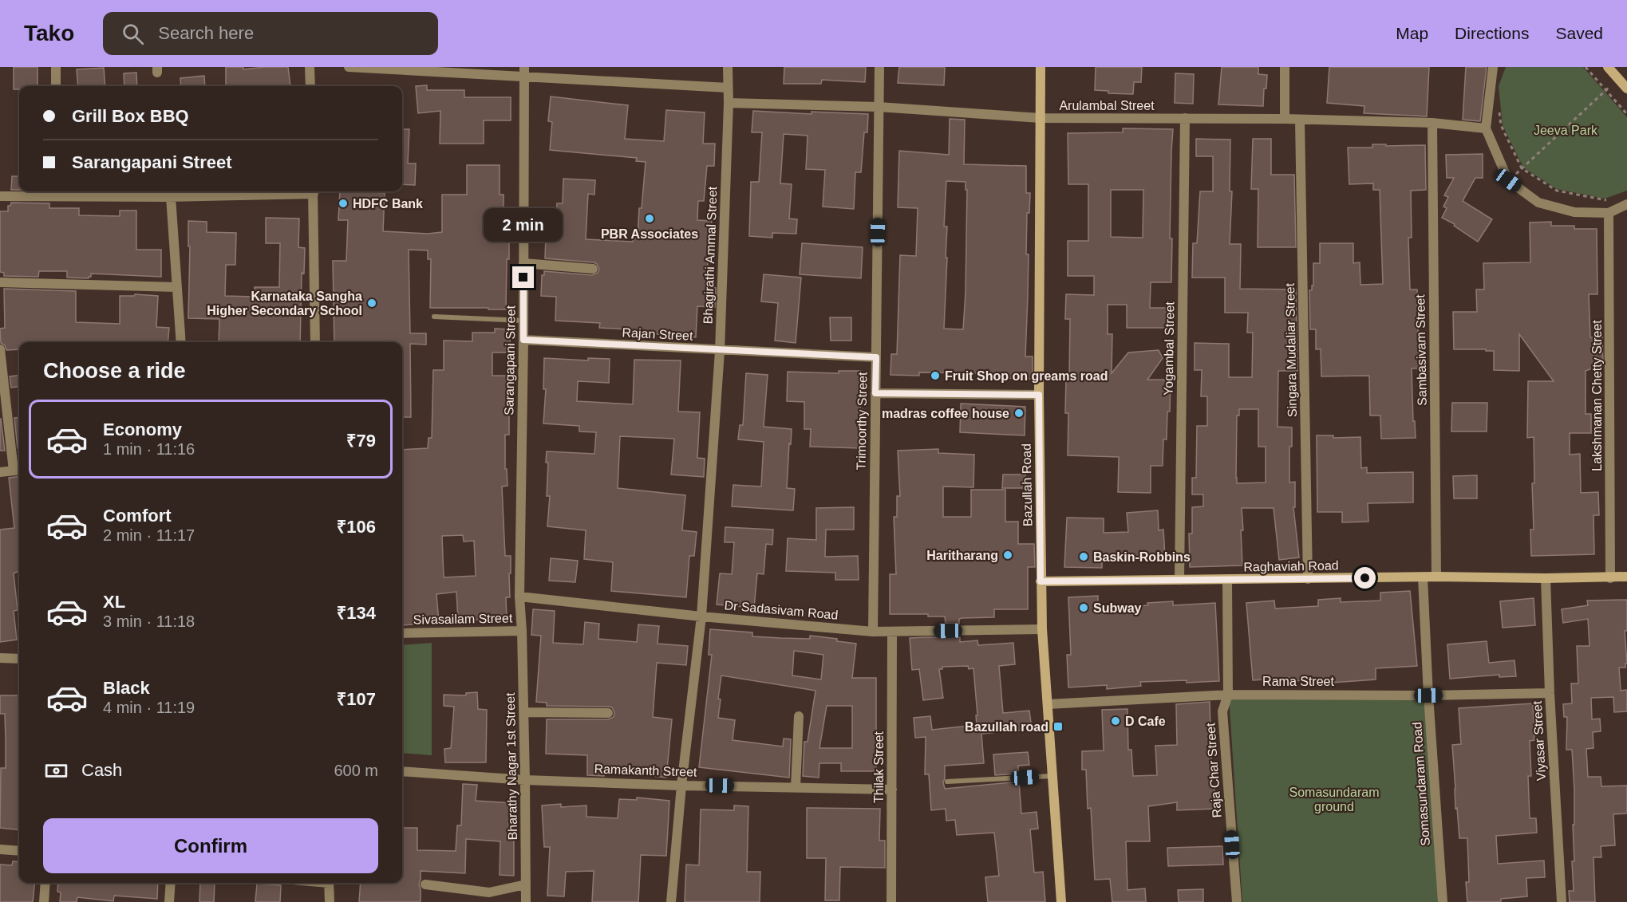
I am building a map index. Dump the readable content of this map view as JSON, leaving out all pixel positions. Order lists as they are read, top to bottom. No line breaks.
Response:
{"streets":{"main road":["Bazullah Road","Raghaviah Road"],"street":["Arulambal Street","Bhagirathi Ammal Street","Rajan Street","Yogambal Street","Singara Mudaliar Street","Sambasivam Street","Sarangapani Street","Lakshmanan Chetty Street","Trimoorthy Street","Dr Sadasivam Road","Sivasailam Street","Rama Street","Viyasar Street","Bharathy Nagar 1st Street","Thilak Street","Ramakanth Street","Raja Char Street","Somasundaram Road"]},"crossings":[["Arulambal Street","Bhagirathi Ammal Street"],["Arulambal Street","Yogambal Street"],["Arulambal Street","Singara Mudaliar Street"],["Arulambal Street","Sambasivam Street"],["Arulambal Street","Trimoorthy Street"],["Arulambal Street","Bazullah Road"],["Bhagirathi Ammal Street","Rajan Street"],["Bhagirathi Ammal Street","Dr Sadasivam Road"],["Bhagirathi Ammal Street","Ramakanth Street"],["Rajan Street","Sarangapani Street"],["Rajan Street","Trimoorthy Street"],["Yogambal Street","Raghaviah Road"],["Singara Mudaliar Street","Raghaviah Road"],["Sambasivam Street","Raghaviah Road"],["Sarangapani Street","Dr Sadasivam Road"],["Sarangapani Street","Sivasailam Street"],["Lakshmanan Chetty Street","Raghaviah Road"],["Trimoorthy Street","Dr Sadasivam Road"],["Bazullah Road","Raghaviah Road"],["Bazullah Road","Dr Sadasivam Road"],["Bazullah Road","Rama Street"],["Raghaviah Road","Viyasar Street"],["Raghaviah Road","Raja Char Street"],["Raghaviah Road","Somasundaram Road"],["Dr Sadasivam Road","Sivasailam Street"],["Dr Sadasivam Road","Thilak Street"],["Sivasailam Street","Bharathy Nagar 1st Street"],["Rama Street","Viyasar Street"],["Rama Street","Raja Char Street"],["Rama Street","Somasundaram Road"],["Bharathy Nagar 1st Street","Ramakanth Street"],["Thilak Street","Ramakanth Street"]],"parks":["Jeeva Park","Somasundaram ground"],"places":{"other":["HDFC Bank","PBR Associates","Karnataka Sangha Higher Secondary School","Fruit Shop on greams road","madras coffee house","Haritharang","Baskin-Robbins","Subway","D Cafe"],"transit":["Bazullah road"]},"page":{"header":"Tako","search":"Search here","nav":["Map","Directions","Saved"],"banner":["Grill Box BBQ","Sarangapani Street"],"bubble":"2 min","heading":"Choose a ride","list":[{"name":"Economy","note":"1 min · 11:16","value":"₹79"},{"name":"Comfort","note":"2 min · 11:17","value":"₹106"},{"name":"XL","note":"3 min · 11:18","value":"₹134"},{"name":"Black","note":"4 min · 11:19","value":"₹107"}],"pay":["Cash","600 m"],"buttons":"Confirm"}}
